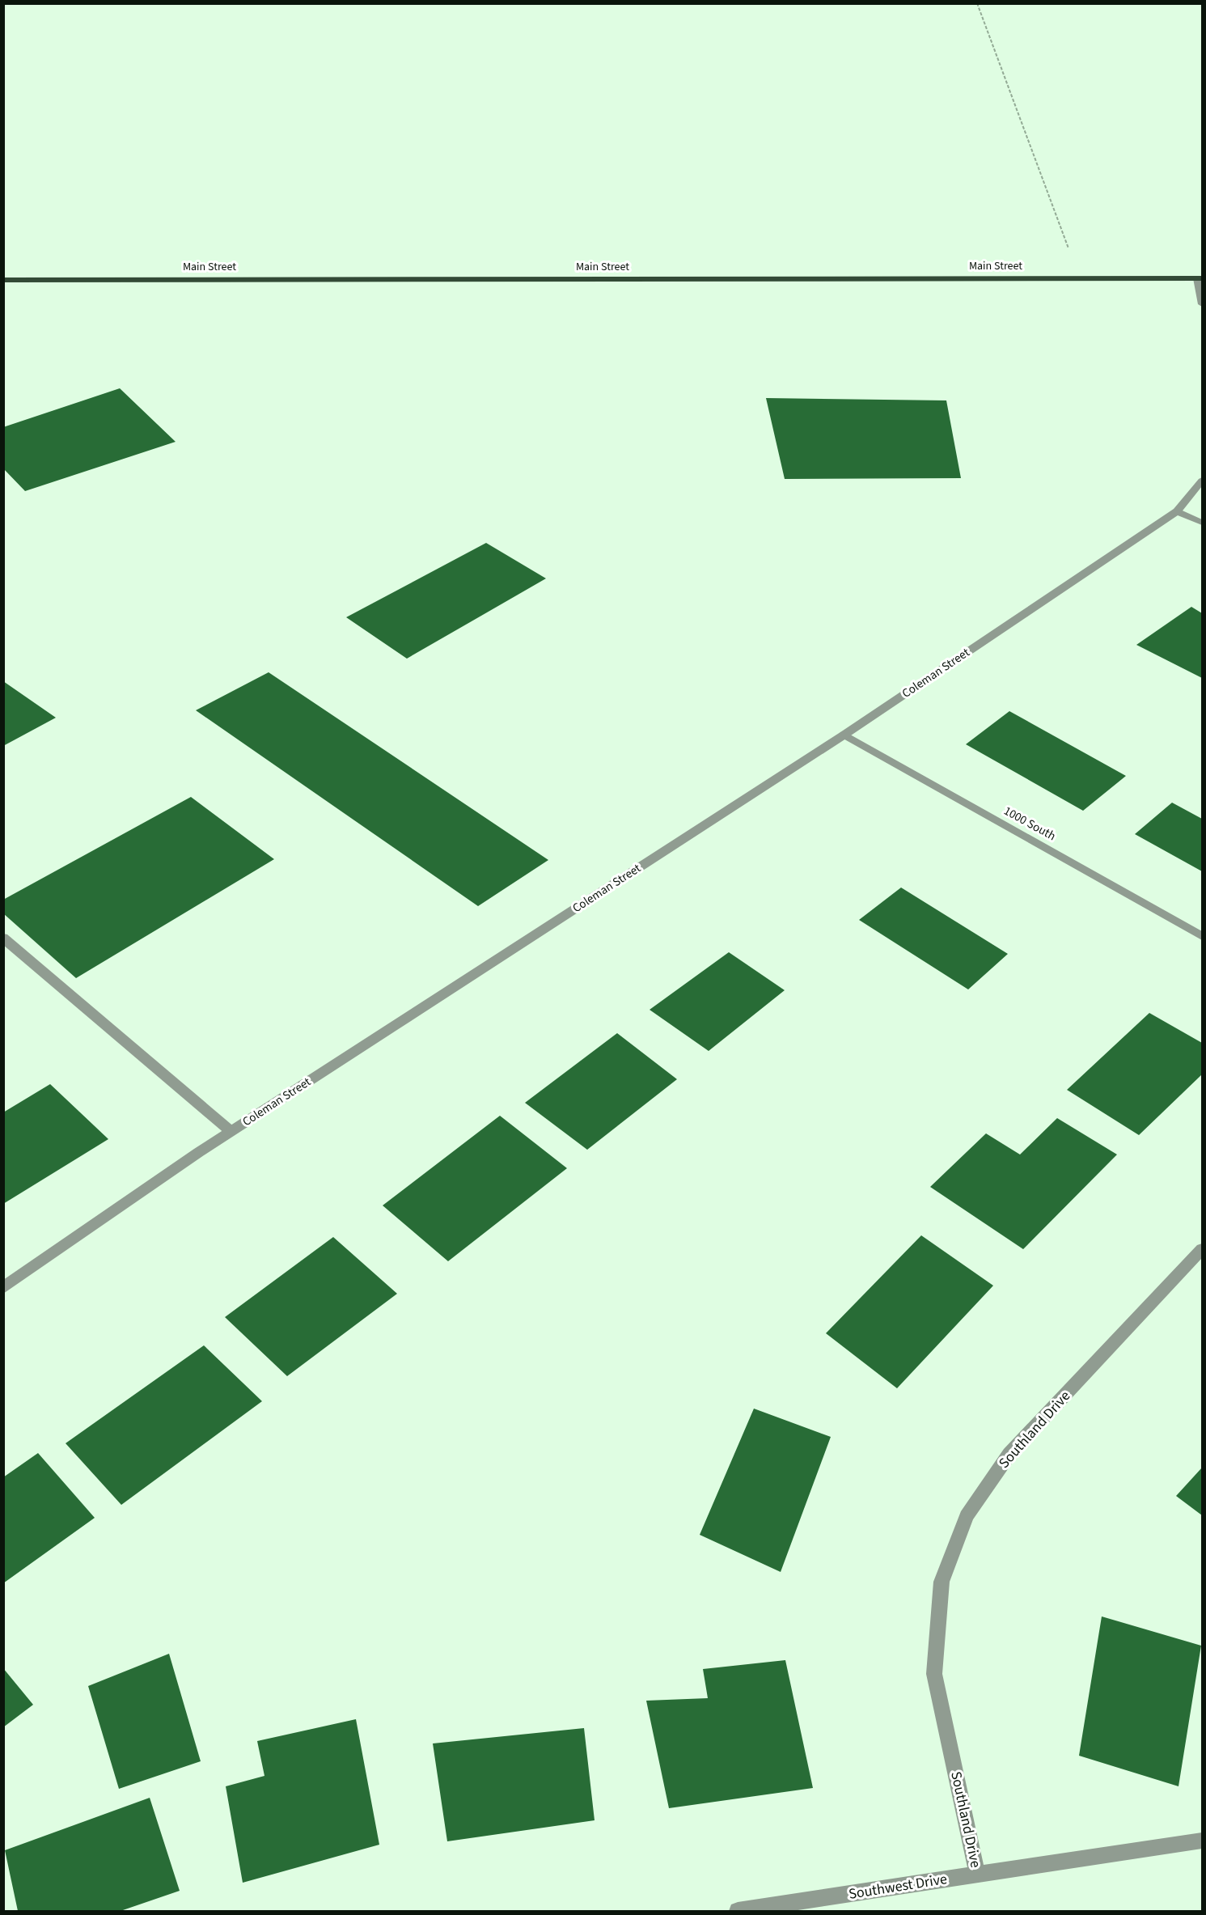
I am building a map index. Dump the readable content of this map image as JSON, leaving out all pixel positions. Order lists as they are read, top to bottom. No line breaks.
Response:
{"streets":{"highway":["Main Street"],"street":["Coleman Street","1000 South","Southland Drive","Southwest Drive"]},"crossings":[["Coleman Street","1000 South"],["Southland Drive","Southwest Drive"]]}
